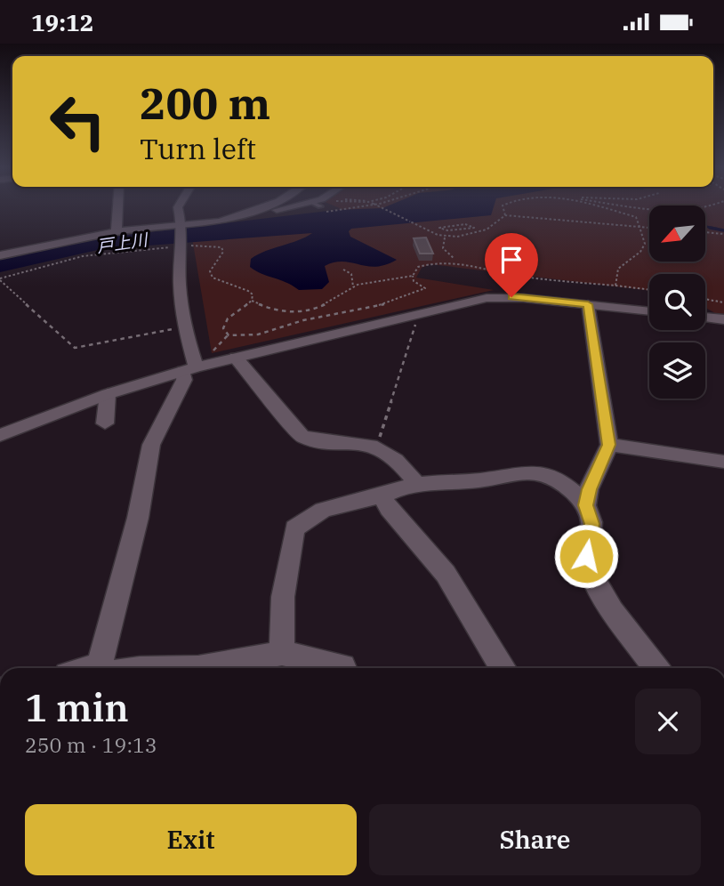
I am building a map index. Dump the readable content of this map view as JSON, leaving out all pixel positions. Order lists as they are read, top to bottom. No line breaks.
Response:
{"water":["戸上川"],"north":"bottom left","page":{"status":"19:12","turn":["200 m","Turn left"],"heading":["1 min","250 m · 19:13"],"buttons":["Exit","Share"]}}
